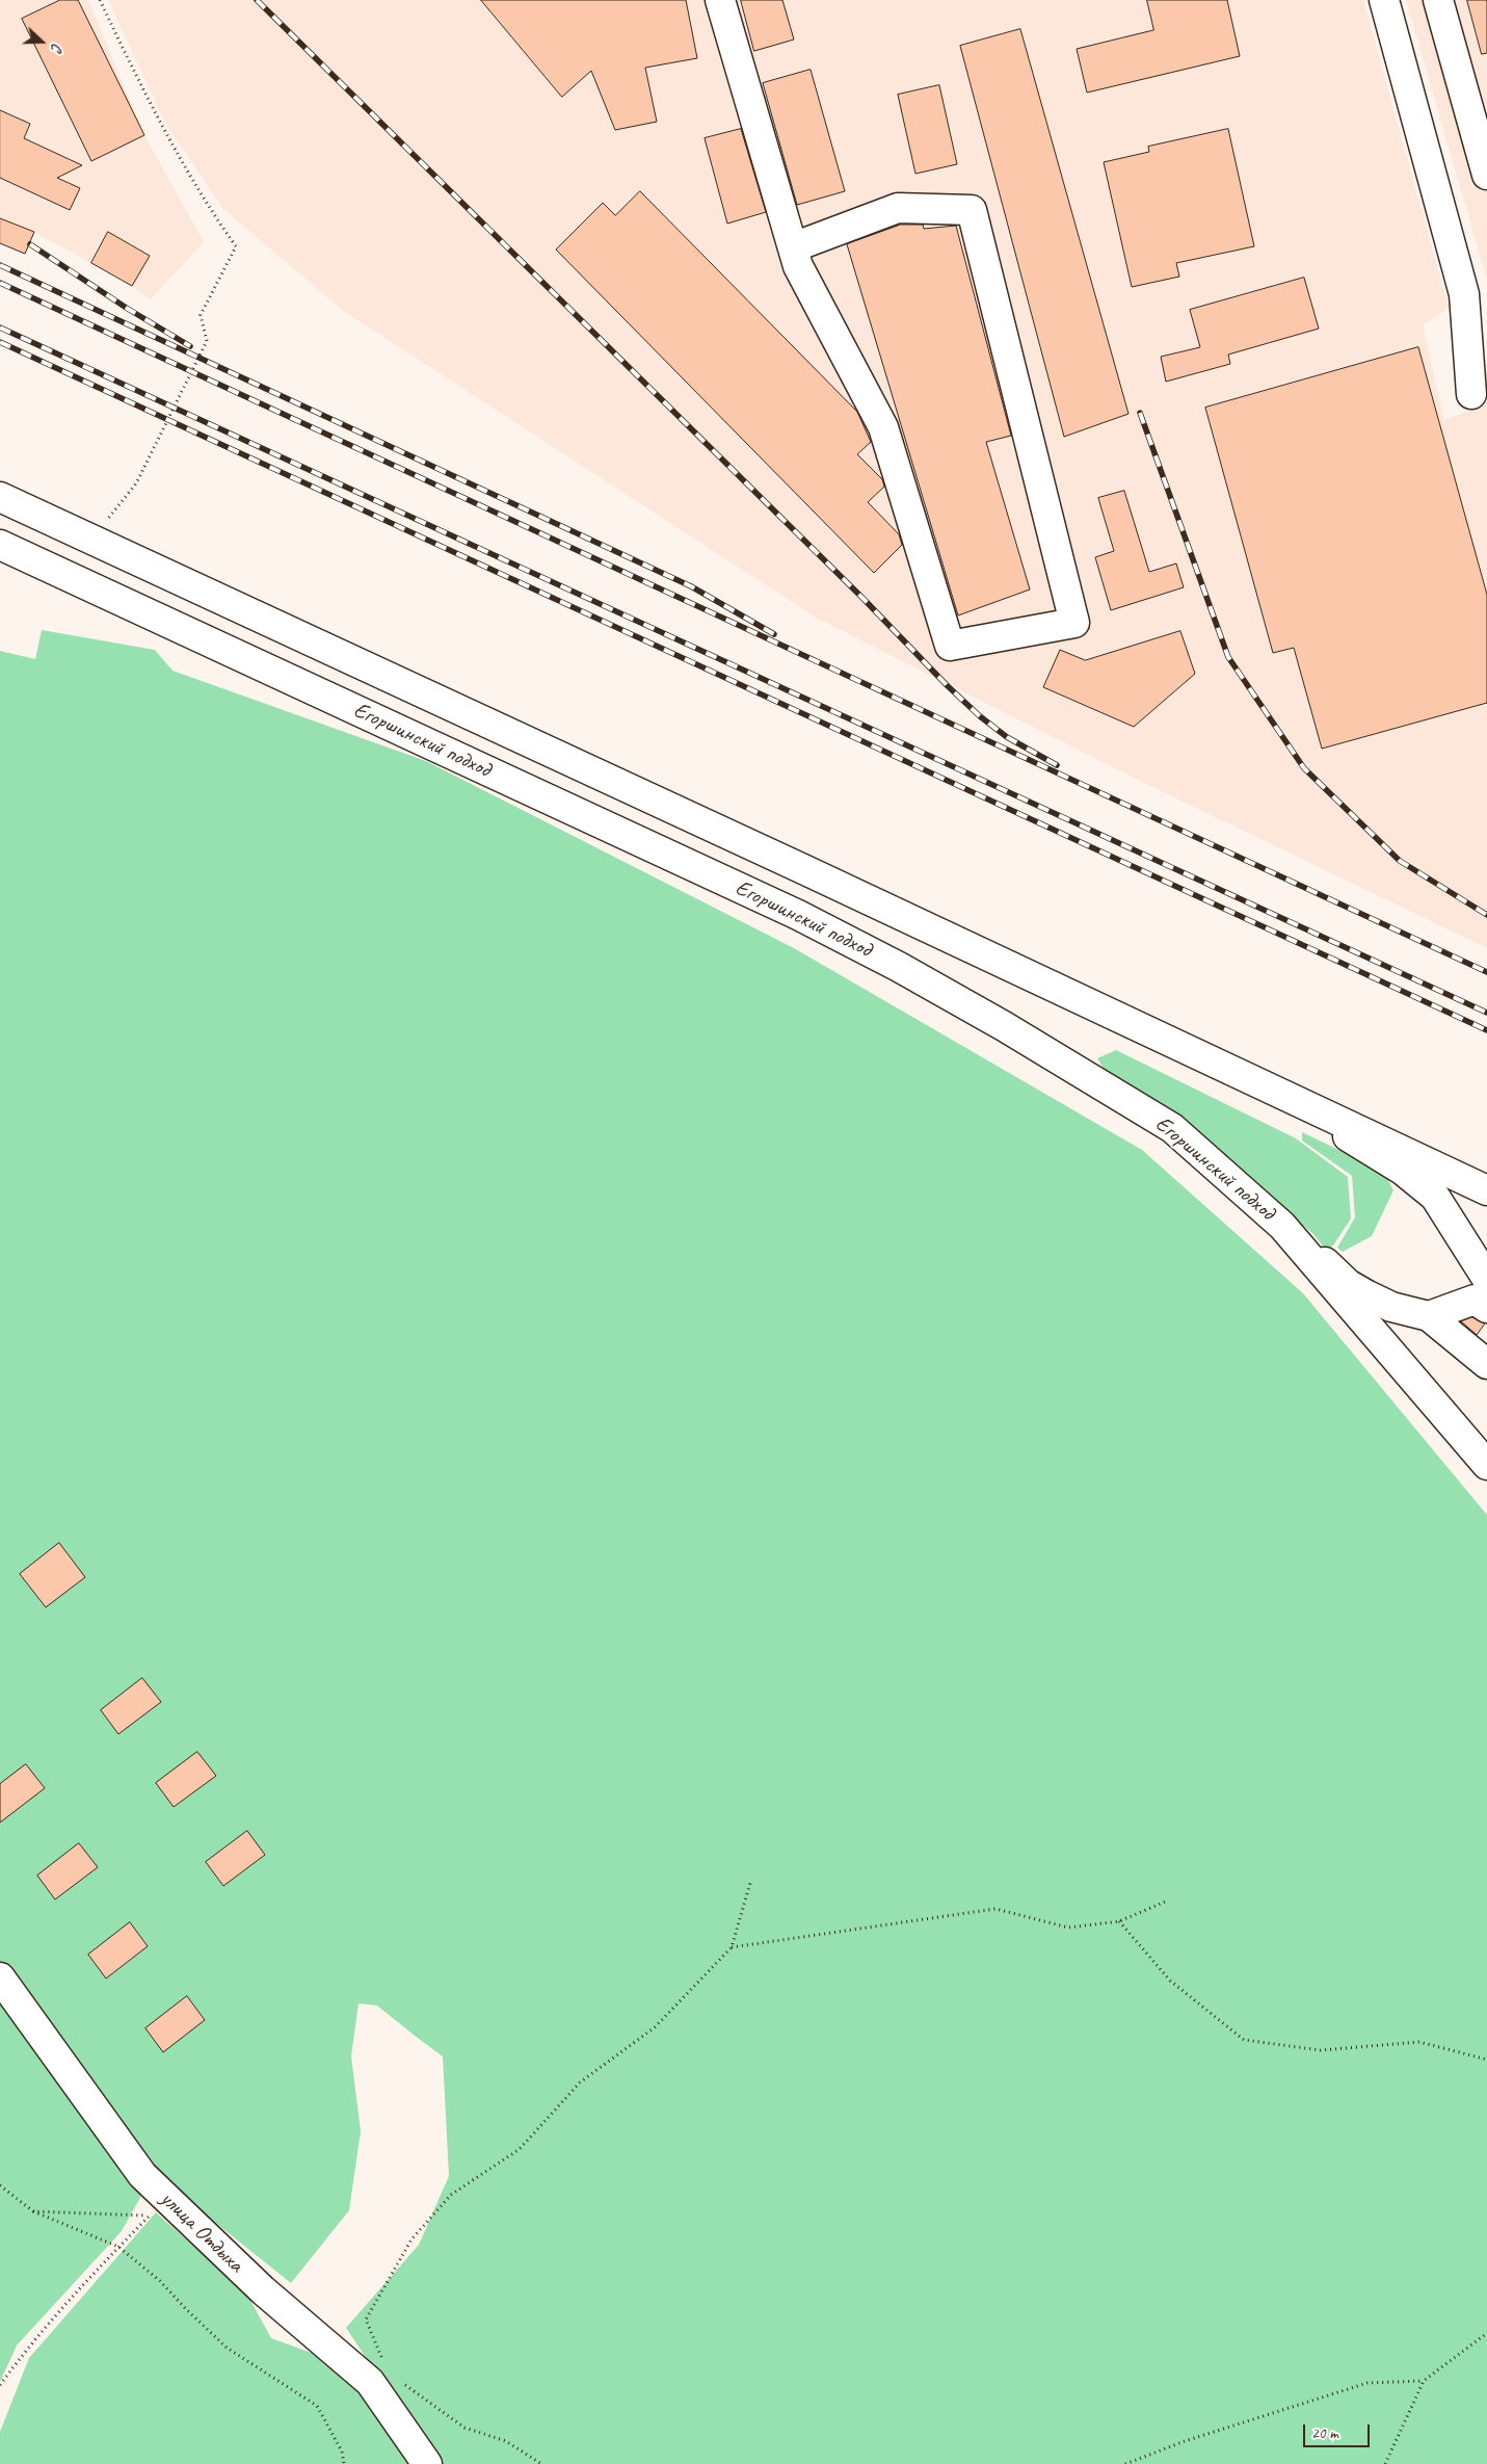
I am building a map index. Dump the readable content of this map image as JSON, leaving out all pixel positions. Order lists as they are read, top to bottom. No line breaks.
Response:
{"streets":{"main road":["Егоршинский подход","улица Отдыха"]},"scale_bar":"20 m","north":"right"}
